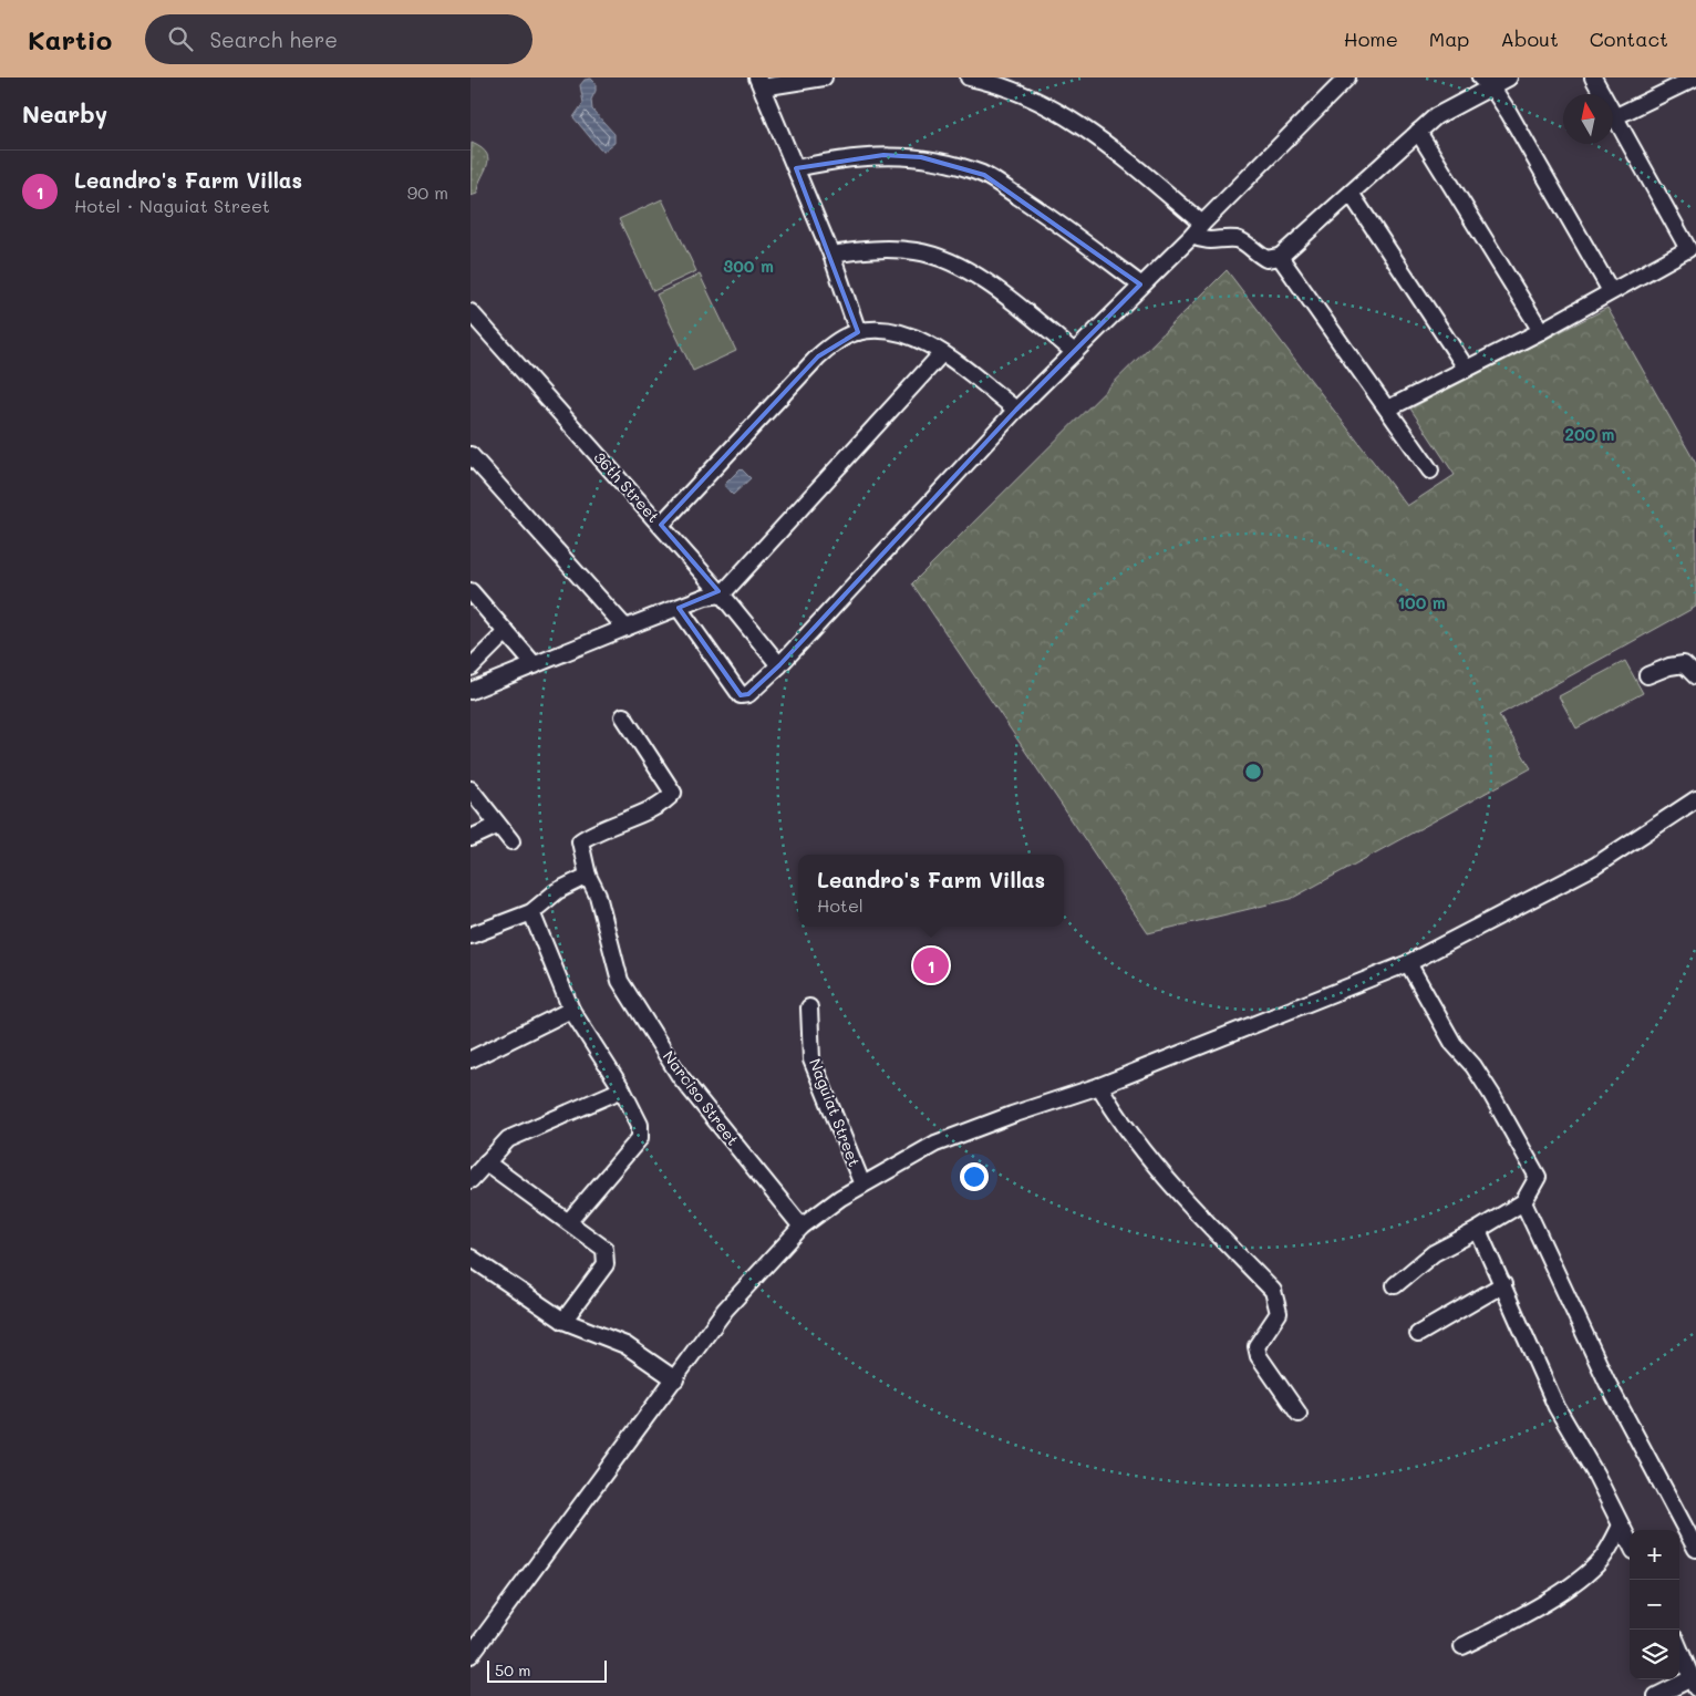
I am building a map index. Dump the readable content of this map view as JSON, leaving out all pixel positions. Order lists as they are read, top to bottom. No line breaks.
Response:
{"streets":{"street":["36th Street","Narciso Street","Naguiat Street"]},"scale_bar":"50 m","north":"top","page":{"header":"Kartio","search":"Search here","nav":["Home","Map","About","Contact"],"heading":"Nearby","list":[{"mark":"1","name":"Leandro's Farm Villas","note":"Hotel · Naguiat Street","value":"90 m"}],"popup":["Leandro's Farm Villas","Hotel"],"pins":"1","map_buttons":["+","−"],"scale":"50 m"},"rings":["300 m","200 m","100 m"]}
